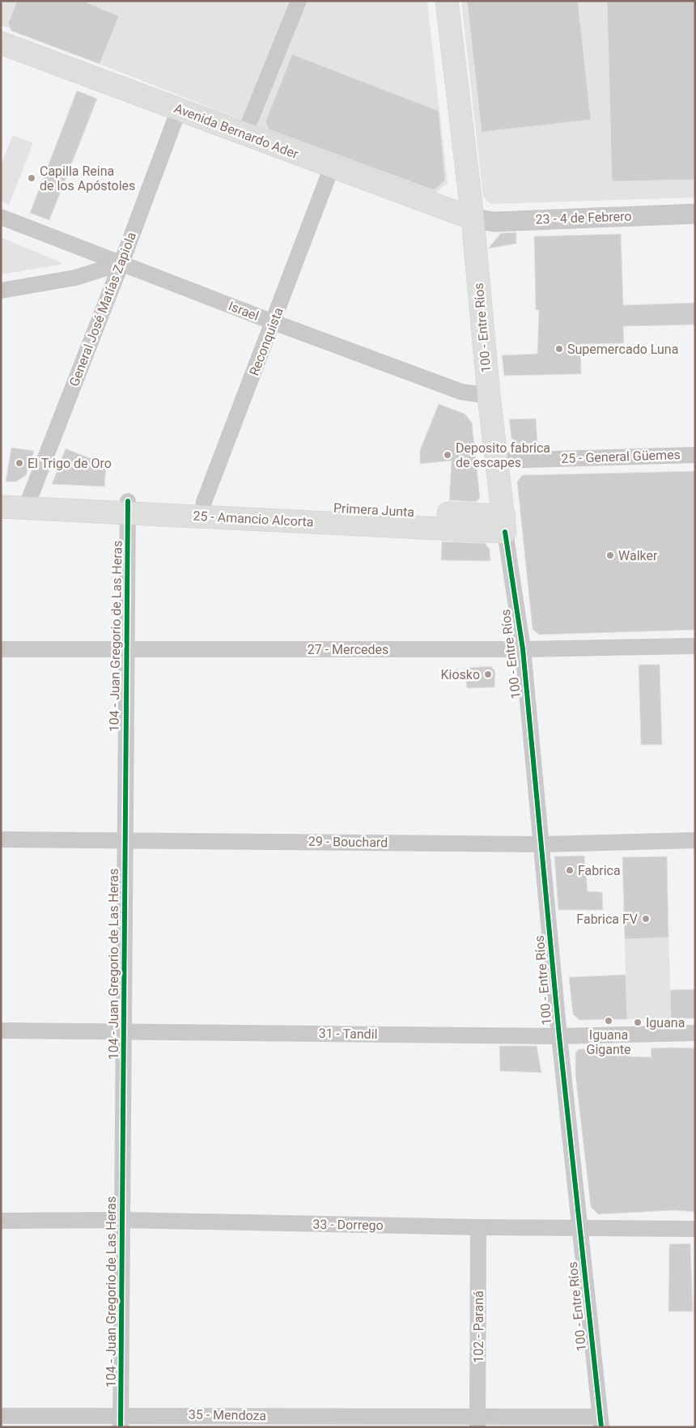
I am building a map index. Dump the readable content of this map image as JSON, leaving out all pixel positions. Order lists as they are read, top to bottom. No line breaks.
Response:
{"streets":{"main road":["Avenida Bernardo Ader","100 - Entre Ríos","Primera Junta"],"street":["23 - 4 de Febrero","General José Matías Zapiola","Israel","Reconquista","25 - General Güemes","104 - Juan Gregorio de Las Heras","27 - Mercedes","29 - Bouchard","31 - Tandil","33 - Dorrego","102 - Paraná","35 - Mendoza"]},"crossings":[["Avenida Bernardo Ader","23 - 4 de Febrero"],["Avenida Bernardo Ader","General José Matías Zapiola"],["Avenida Bernardo Ader","100 - Entre Ríos"],["Avenida Bernardo Ader","Reconquista"],["23 - 4 de Febrero","100 - Entre Ríos"],["General José Matías Zapiola","Israel"],["General José Matías Zapiola","Primera Junta"],["Israel","100 - Entre Ríos"],["Israel","Reconquista"],["100 - Entre Ríos","25 - General Güemes"],["100 - Entre Ríos","Primera Junta"],["100 - Entre Ríos","27 - Mercedes"],["100 - Entre Ríos","29 - Bouchard"],["100 - Entre Ríos","31 - Tandil"],["100 - Entre Ríos","33 - Dorrego"],["100 - Entre Ríos","35 - Mendoza"],["Reconquista","Primera Junta"],["Primera Junta","104 - Juan Gregorio de Las Heras"],["104 - Juan Gregorio de Las Heras","27 - Mercedes"],["104 - Juan Gregorio de Las Heras","29 - Bouchard"],["104 - Juan Gregorio de Las Heras","31 - Tandil"],["104 - Juan Gregorio de Las Heras","33 - Dorrego"],["104 - Juan Gregorio de Las Heras","35 - Mendoza"],["33 - Dorrego","102 - Paraná"],["102 - Paraná","35 - Mendoza"]],"places":["Capilla Reina de los Apóstoles","Supemercado Luna","Deposito fabrica de escapes","El Trigo de Oro","Walker","Kiosko","Fabrica","Fabrica FV","Iguana Gigante","Iguana"]}
